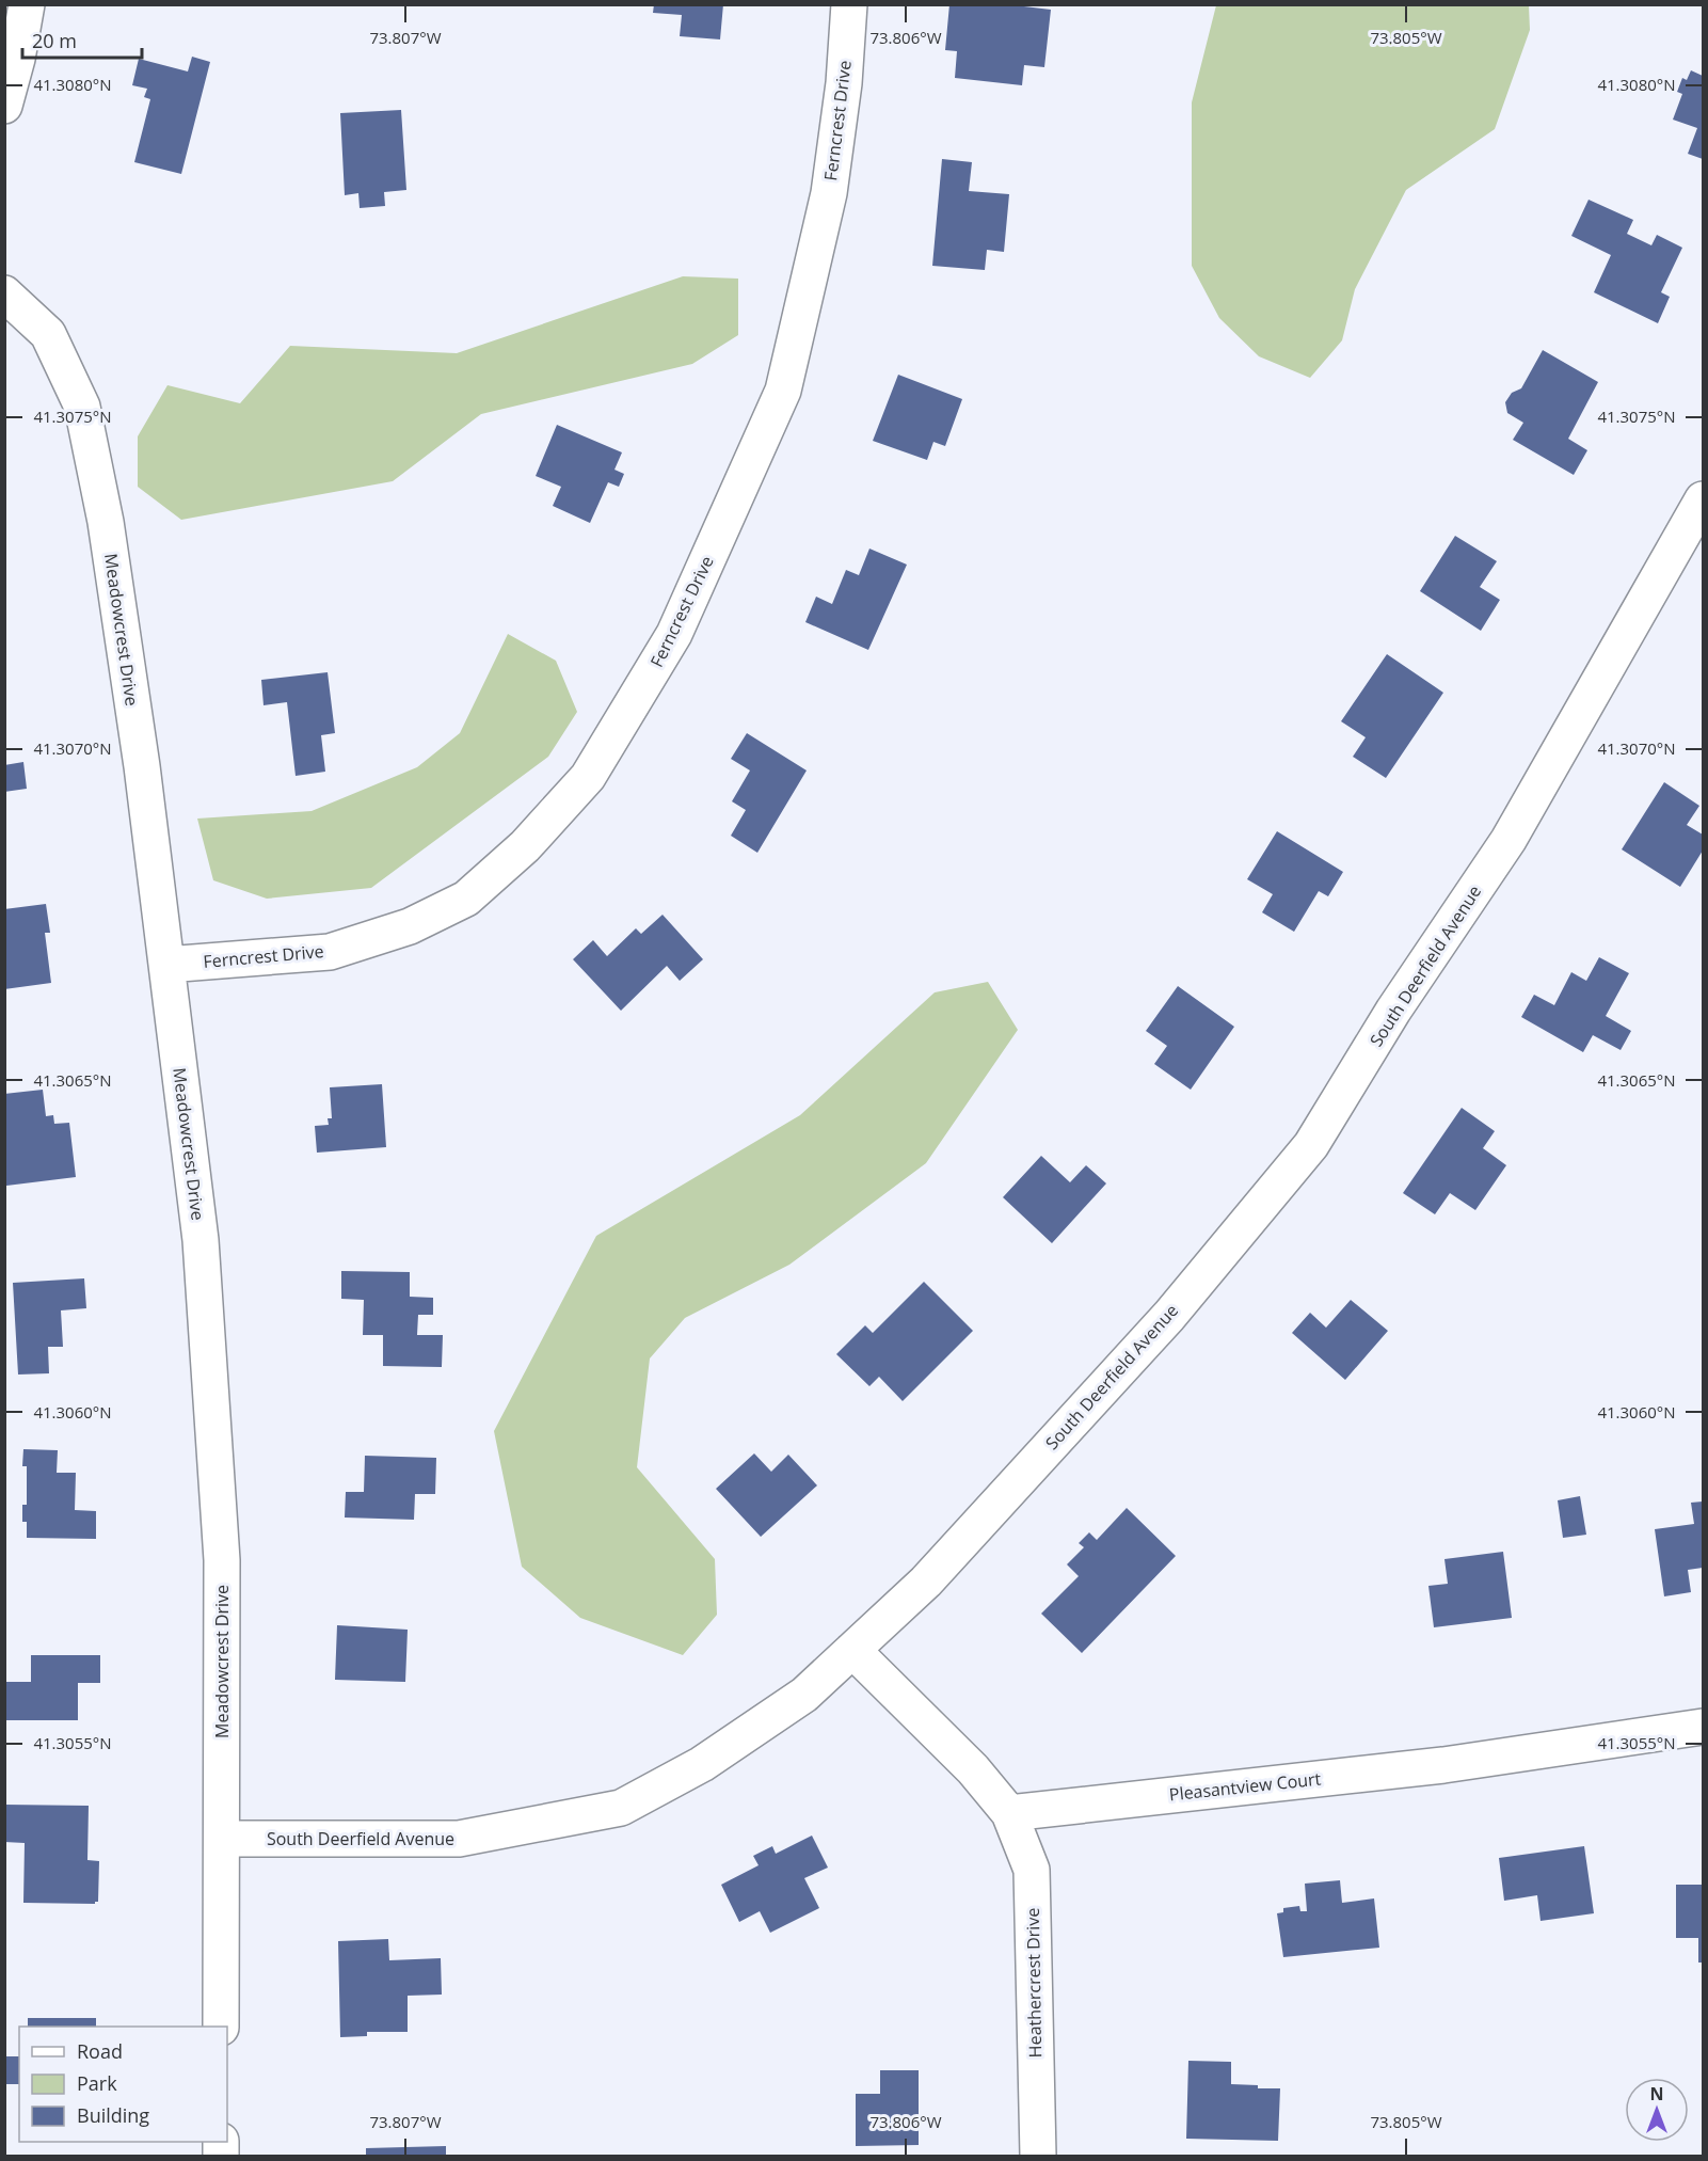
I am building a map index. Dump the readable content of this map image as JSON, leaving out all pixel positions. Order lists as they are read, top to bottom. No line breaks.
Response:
{"streets":{"street":["Ferncrest Drive","Meadowcrest Drive","South Deerfield Avenue","Pleasantview Court","Heathercrest Drive"]},"crossings":[["Ferncrest Drive","Meadowcrest Drive"],["Meadowcrest Drive","South Deerfield Avenue"],["Pleasantview Court","Heathercrest Drive"]],"legend":["Road","Park","Building"],"scale_bar":"20 m","north":"top","coordinates":["73.807°W","73.806°W","73.805°W","41.3080°N","41.3075°N","41.3070°N","41.3065°N","41.3060°N","41.3055°N"]}
